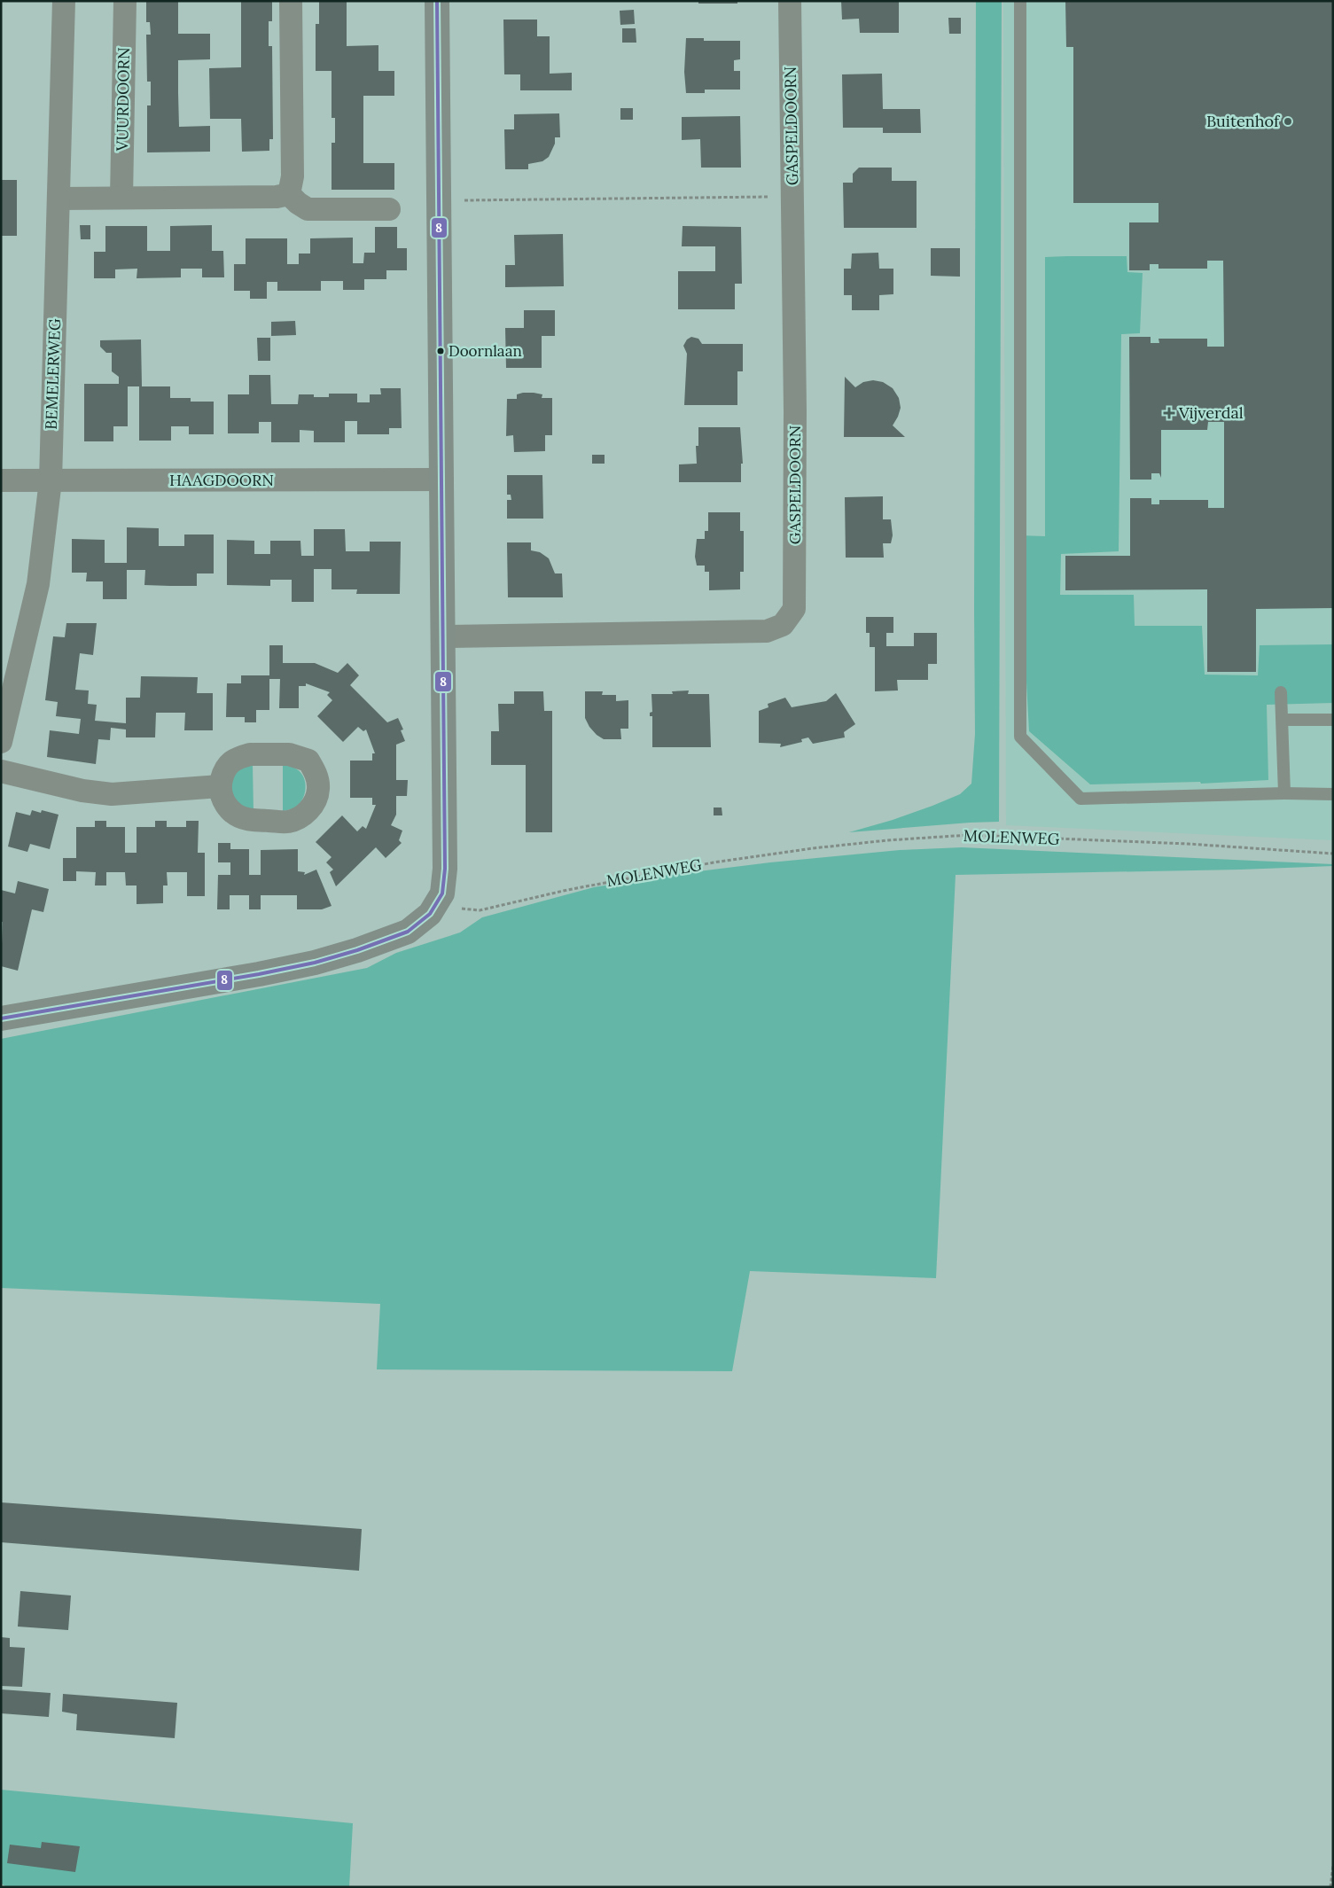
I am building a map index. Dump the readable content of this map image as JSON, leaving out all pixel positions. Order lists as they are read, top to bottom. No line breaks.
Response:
{"streets":{"street":["VUURDOORN","GASPELDOORN","BEMELERWEG","HAAGDOORN"],"path":["MOLENWEG"]},"crossings":[["BEMELERWEG","HAAGDOORN"]],"places":{"other":["Buitenhof","Doornlaan"],"health":["Vijverdal"]},"lines":["transit line 8"]}
